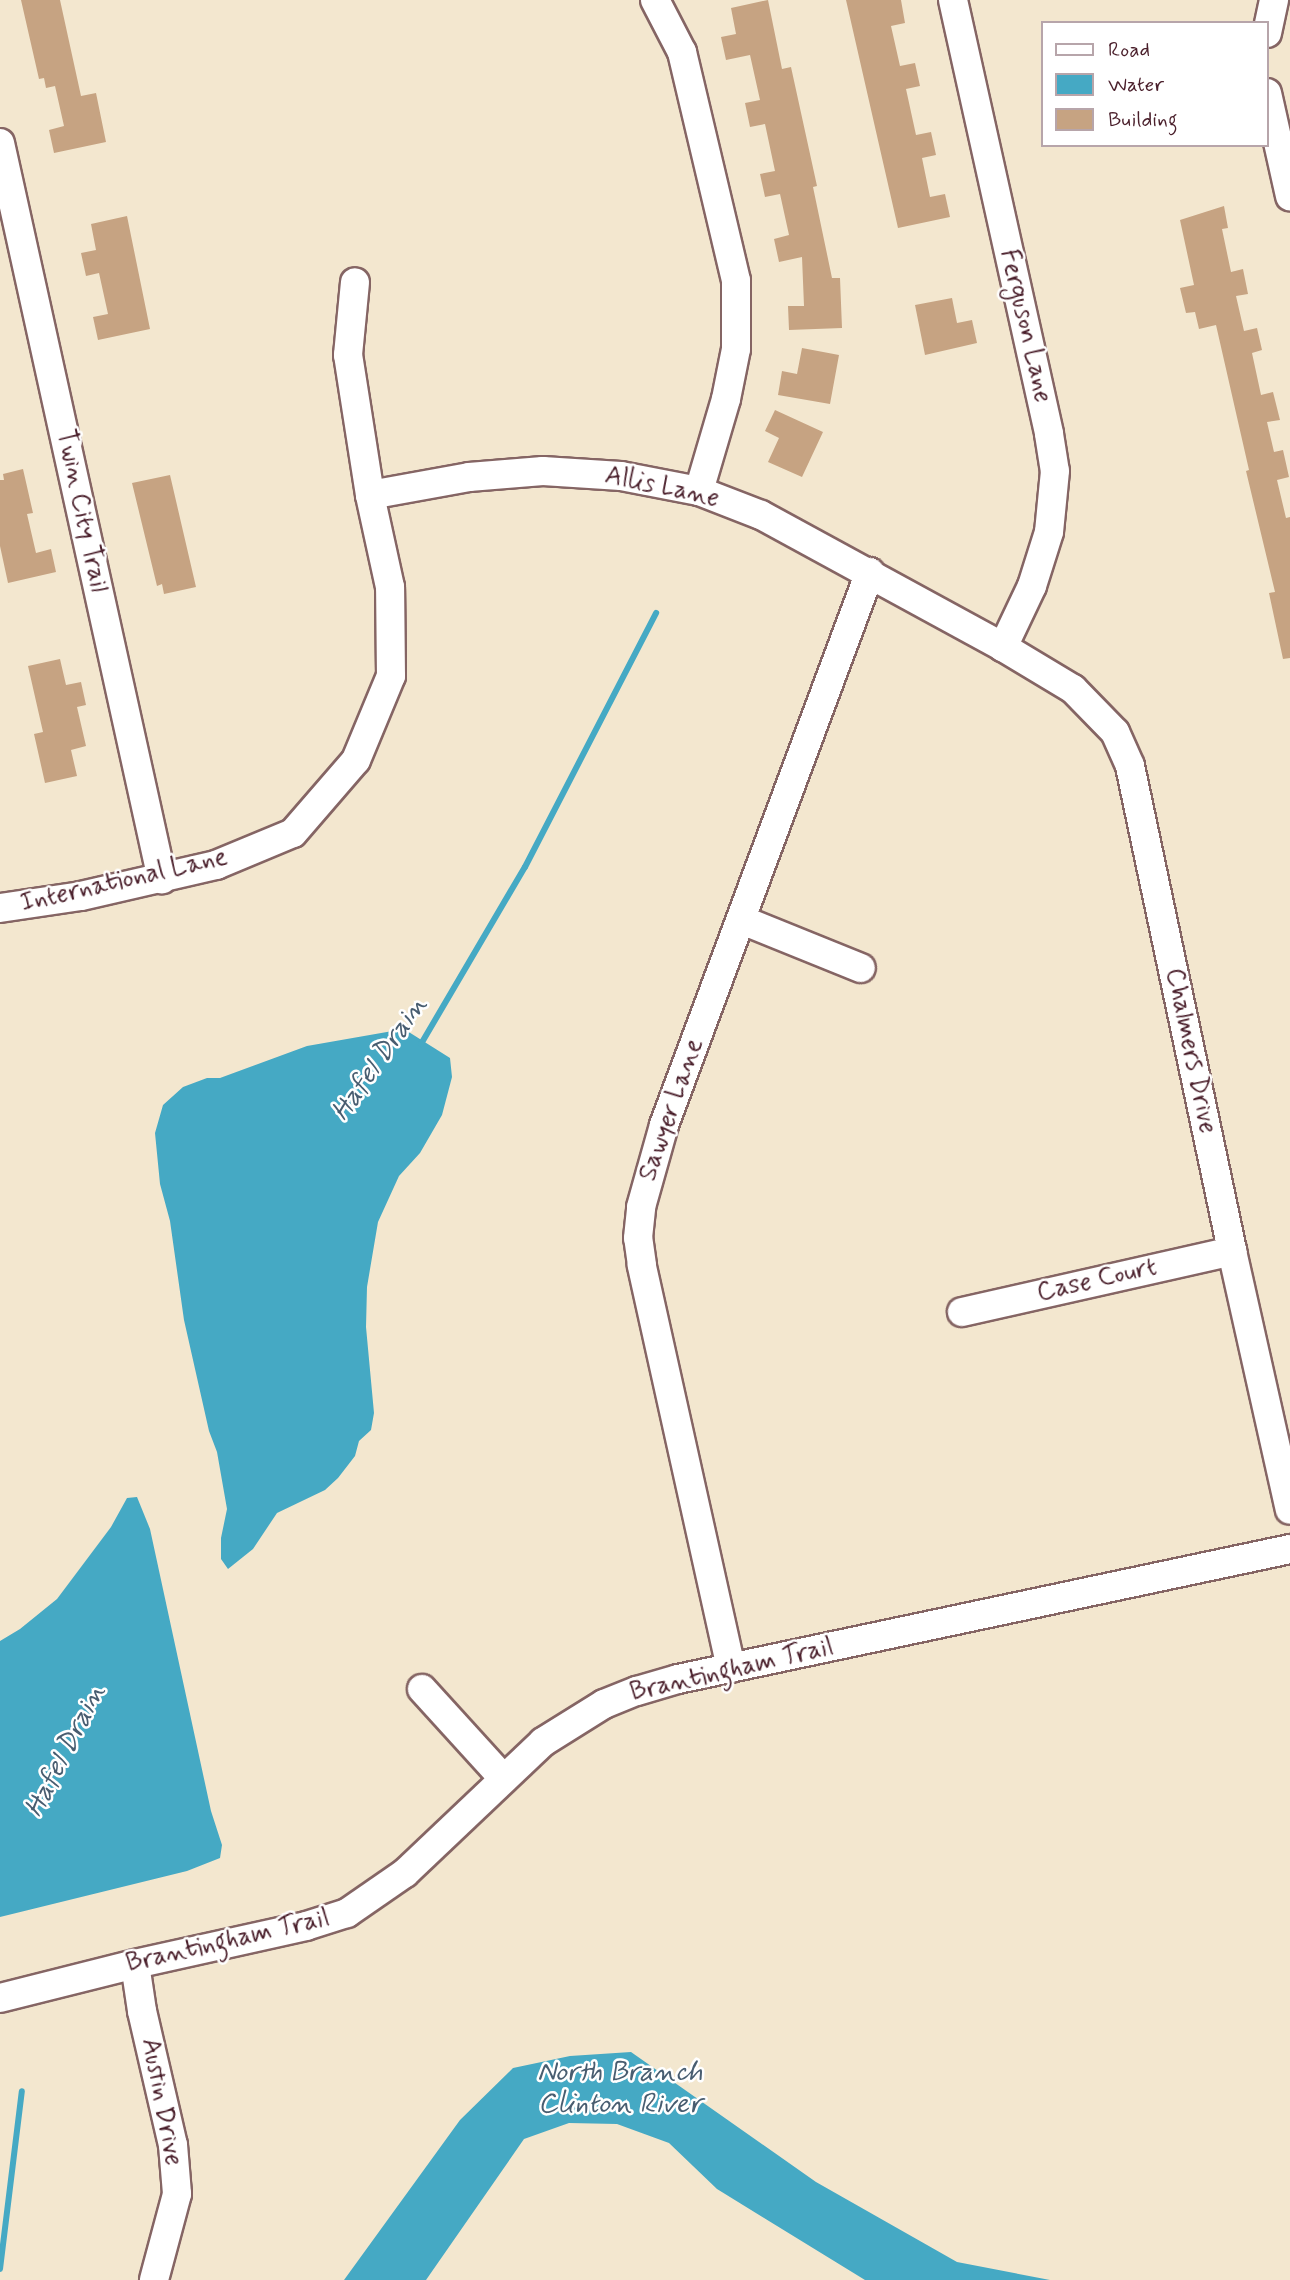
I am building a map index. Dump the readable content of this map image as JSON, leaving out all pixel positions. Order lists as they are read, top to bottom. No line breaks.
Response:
{"streets":{"street":["Ferguson Lane","Allis Lane","Twin City Trail","International Lane","Chalmers Drive","Sawyer Lane","Case Court","Brantingham Trail","Austin Drive"]},"crossings":[["Ferguson Lane","Allis Lane"],["Ferguson Lane","Chalmers Drive"],["Allis Lane","International Lane"],["Allis Lane","Chalmers Drive"],["Allis Lane","Sawyer Lane"],["Twin City Trail","International Lane"],["Chalmers Drive","Case Court"],["Sawyer Lane","Brantingham Trail"],["Brantingham Trail","Austin Drive"]],"water":["Hafel Drain","North Branch Clinton River"],"legend":["Road","Water","Building"]}
